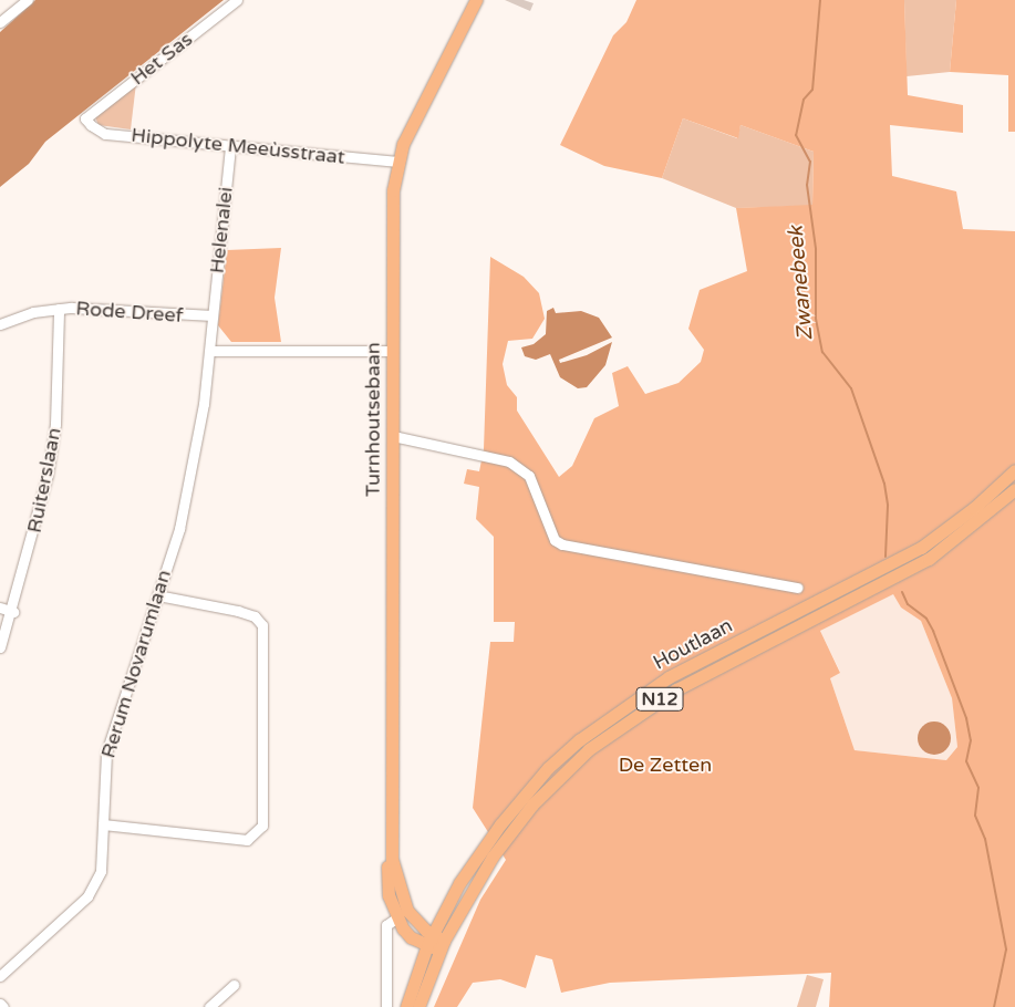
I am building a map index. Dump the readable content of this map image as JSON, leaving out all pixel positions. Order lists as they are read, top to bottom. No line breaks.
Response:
{"streets":{"main road":["Turnhoutsebaan","Houtlaan","N12"],"street":["Het Sas","Hippolyte Meeùsstraat","Helenalei","Rode Dreef","Ruiterslaan","Rerum Novarumlaan"]},"crossings":[["Het Sas","Hippolyte Meeùsstraat"],["Hippolyte Meeùsstraat","Helenalei"],["Hippolyte Meeùsstraat","Turnhoutsebaan"],["Helenalei","Rode Dreef"],["Helenalei","Rerum Novarumlaan"],["Rode Dreef","Ruiterslaan"],["Rode Dreef","Rerum Novarumlaan"],["Turnhoutsebaan","Houtlaan"]],"water":["Zwanebeek"],"parks":["De Zetten"]}
